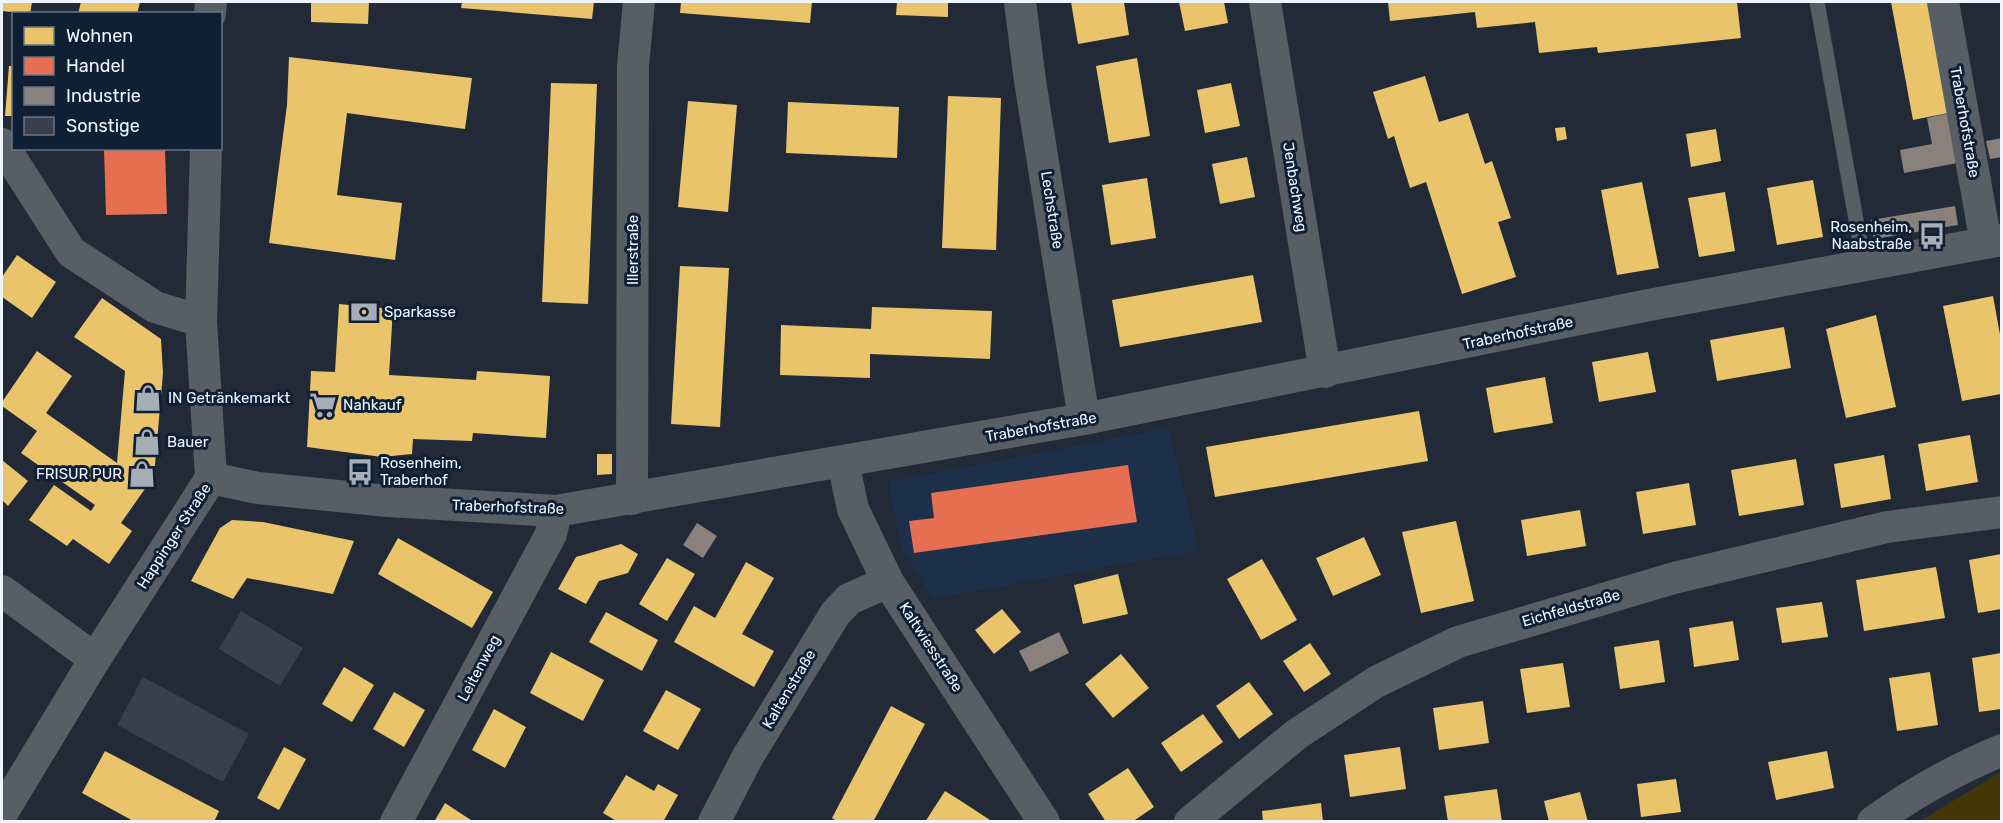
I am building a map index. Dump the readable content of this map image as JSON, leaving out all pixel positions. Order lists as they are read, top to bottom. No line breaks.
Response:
{"streets":{"street":["Traberhofstraße","Jenbachweg","Lechstraße","Illerstraße","Happinger Straße","Eichfeldstraße","Kaltwiesstraße","Leitenweg","Kaltenstraße"]},"crossings":[["Traberhofstraße","Jenbachweg"],["Traberhofstraße","Lechstraße"],["Traberhofstraße","Illerstraße"],["Traberhofstraße","Happinger Straße"],["Traberhofstraße","Kaltwiesstraße"],["Traberhofstraße","Leitenweg"],["Kaltwiesstraße","Kaltenstraße"]],"places":{"bus stop":["Rosenheim, Naabstraße","Rosenheim, Traberhof"],"bank":["Sparkasse"],"shop":["IN Getränkemarkt","Bauer","FRISUR PUR"],"supermarket":["Nahkauf"]},"legend":["Wohnen","Handel","Industrie","Sonstige"]}
